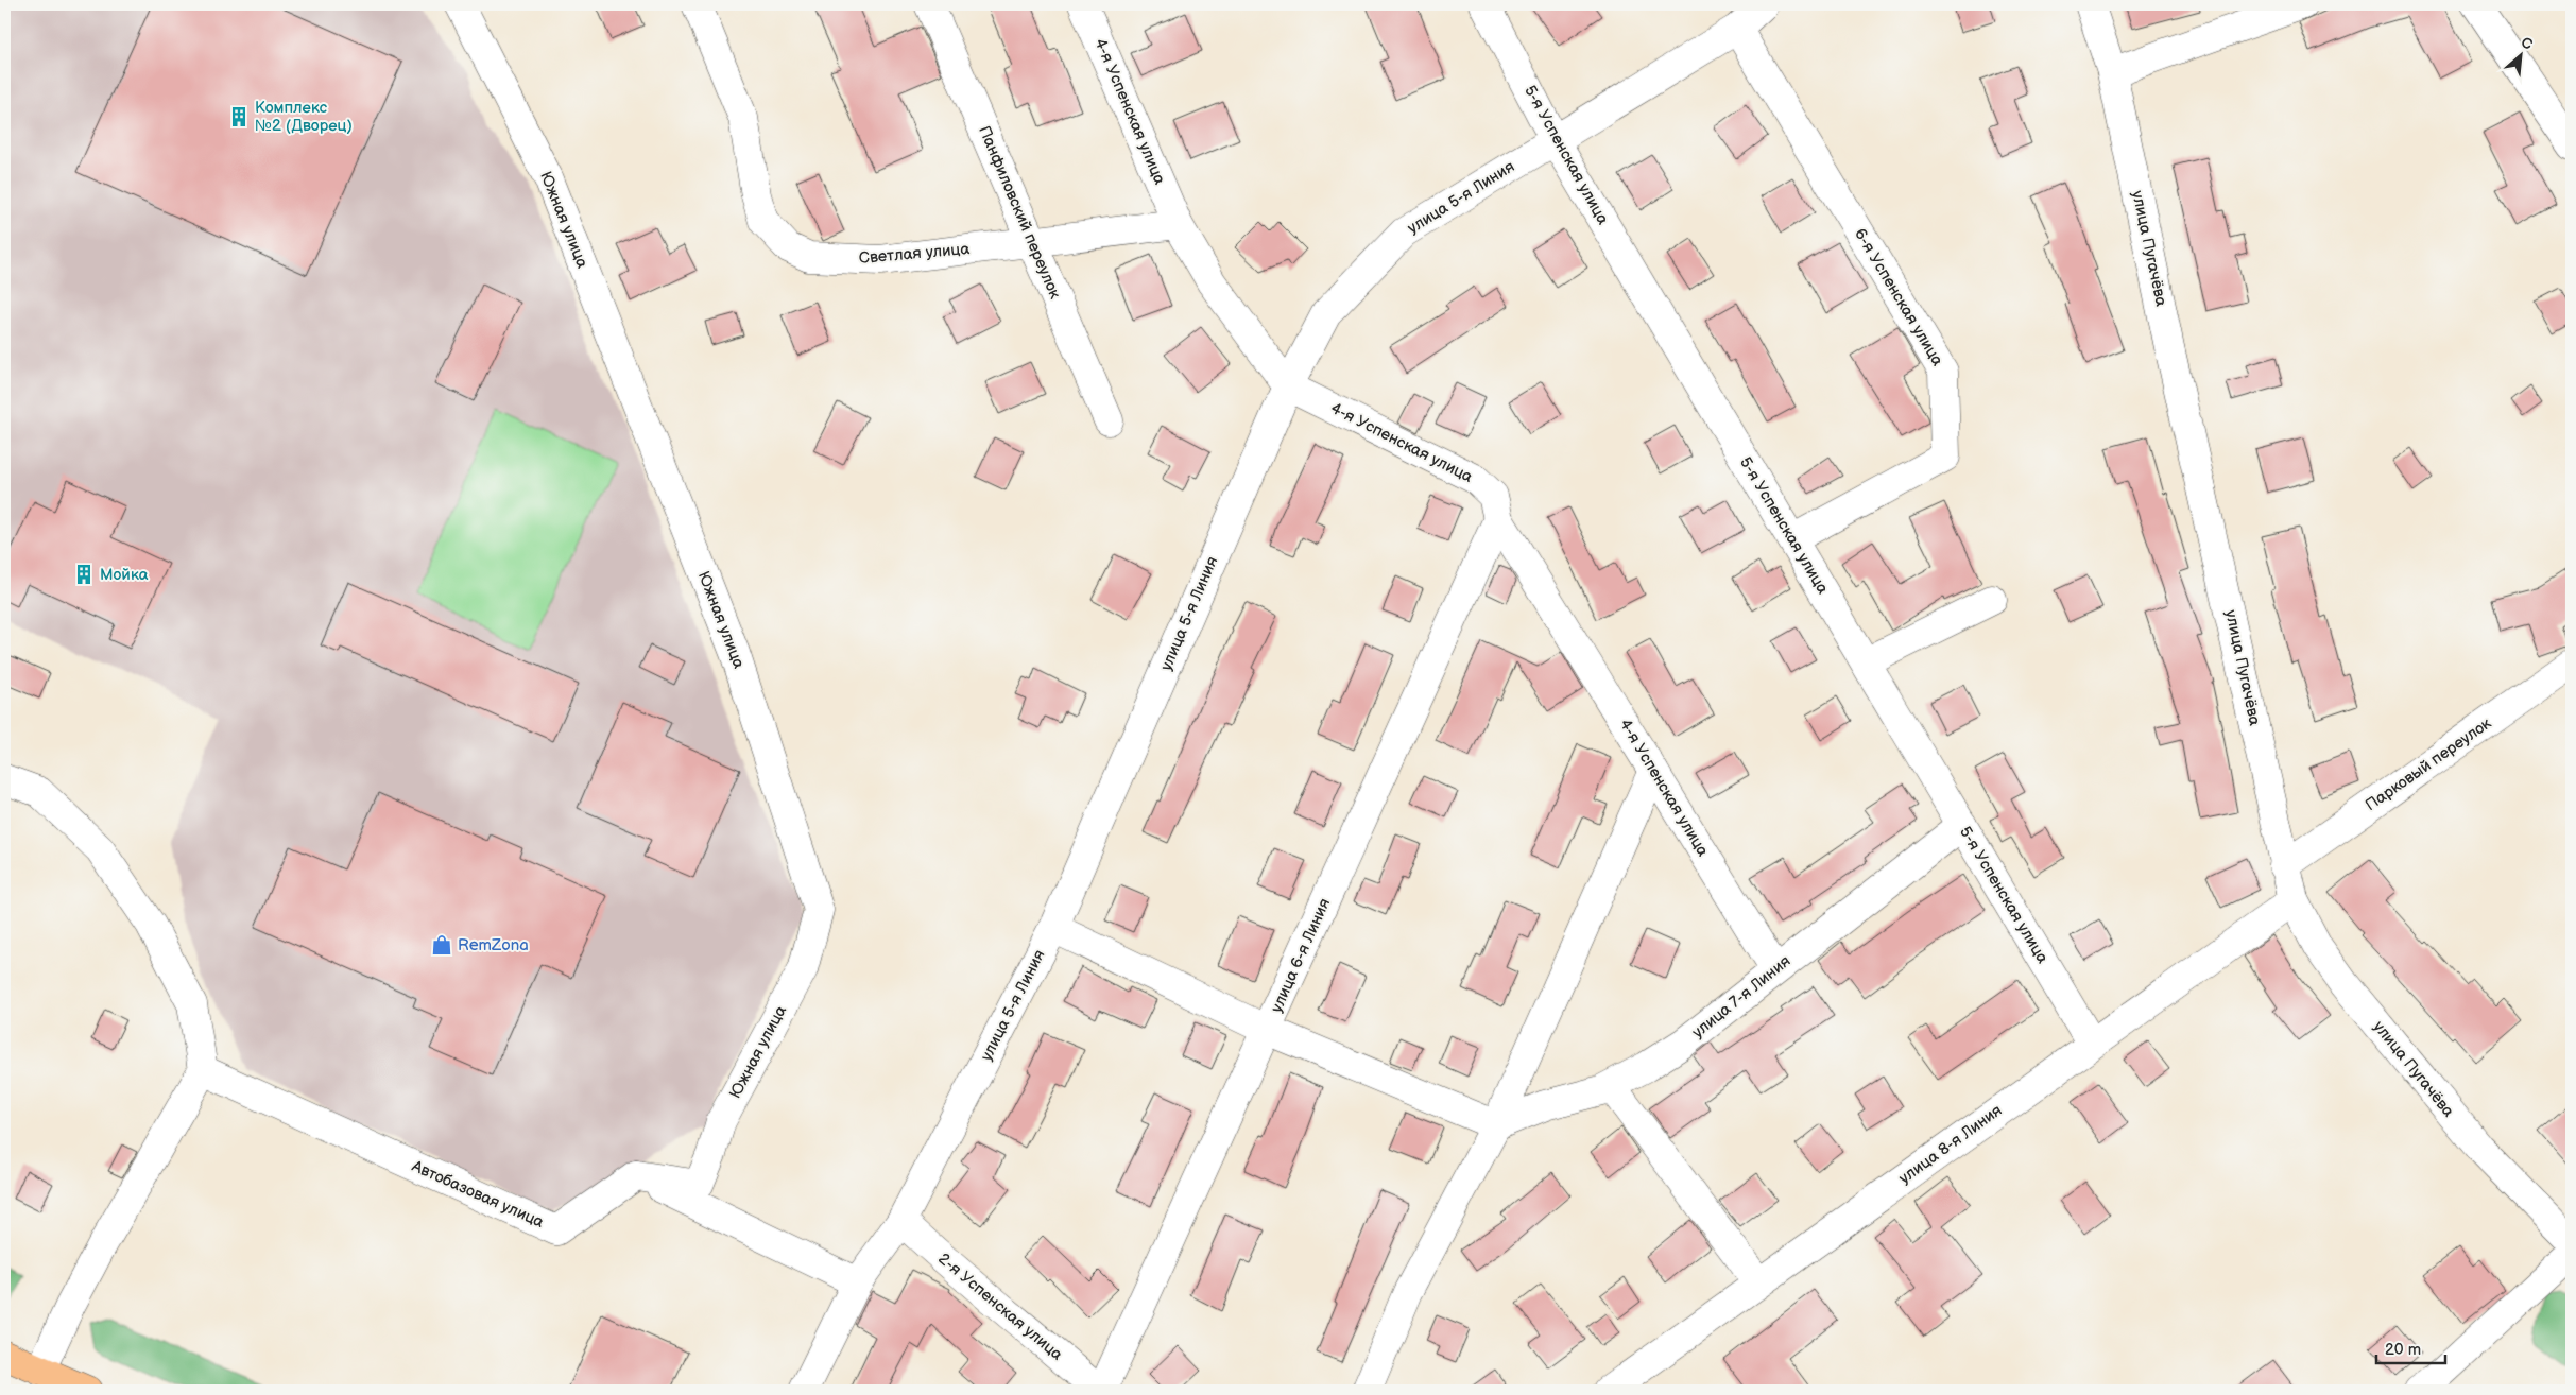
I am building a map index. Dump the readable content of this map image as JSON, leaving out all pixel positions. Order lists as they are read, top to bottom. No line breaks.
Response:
{"streets":{"street":["4-я Успенская улица","5-я Успенская улица","улица 5-я Линия","Панфиловский переулок","Южная улица","улица Пугачёва","Светлая улица","6-я Успенская улица","Парковый переулок","улица 6-я Линия","улица 7-я Линия","улица 8-я Линия","Автобазовая улица","2-я Успенская улица"]},"crossings":[["4-я Успенская улица","улица 5-я Линия"],["4-я Успенская улица","Светлая улица"],["4-я Успенская улица","улица 6-я Линия"],["4-я Успенская улица","улица 7-я Линия"],["5-я Успенская улица","улица 5-я Линия"],["5-я Успенская улица","6-я Успенская улица"],["5-я Успенская улица","улица 7-я Линия"],["5-я Успенская улица","улица 8-я Линия"],["улица 5-я Линия","6-я Успенская улица"],["улица 5-я Линия","2-я Успенская улица"],["Панфиловский переулок","Светлая улица"],["Южная улица","Автобазовая улица"],["улица Пугачёва","Парковый переулок"],["улица Пугачёва","улица 8-я Линия"],["улица 6-я Линия","2-я Успенская улица"]],"places":{"building":["Комплекс №2 (Дворец)","Мойка"],"shop":["RemZona"]},"scale_bar":"20 m","north":"top right"}
